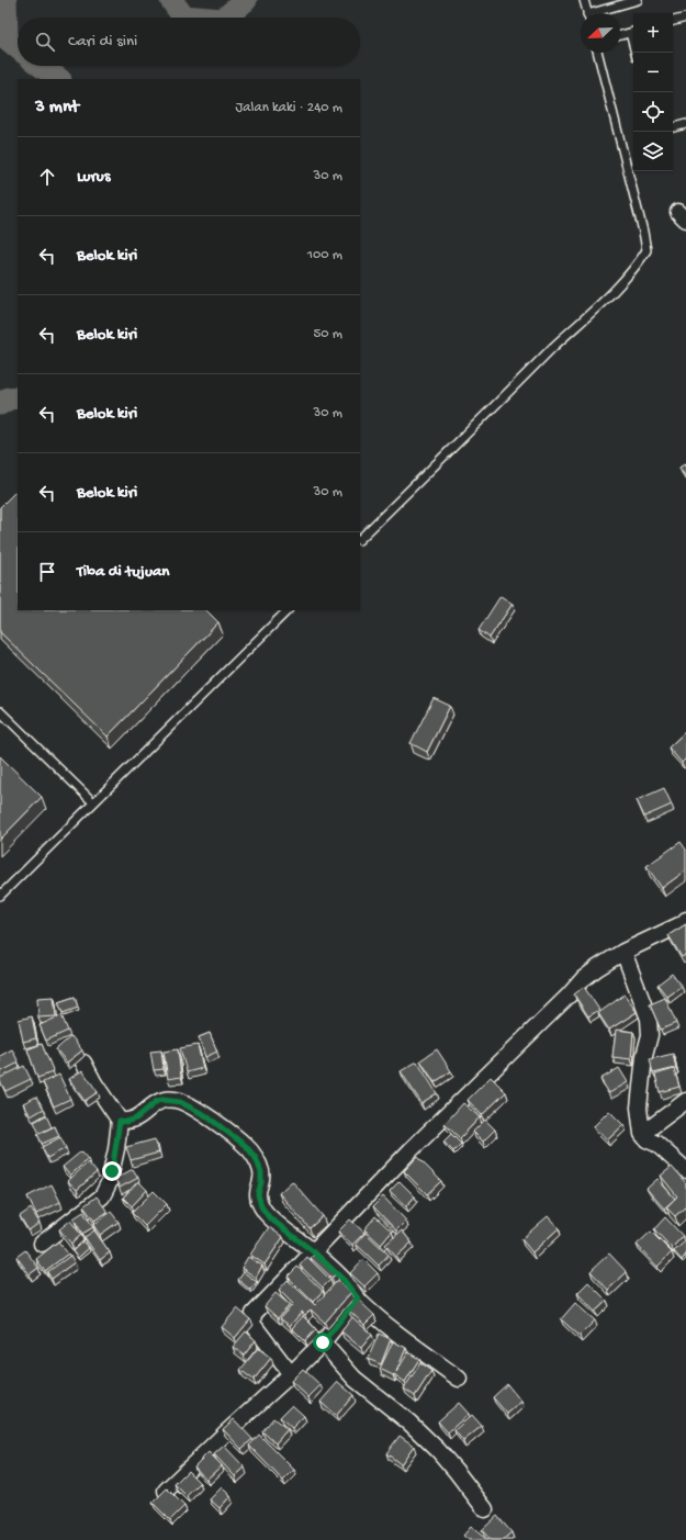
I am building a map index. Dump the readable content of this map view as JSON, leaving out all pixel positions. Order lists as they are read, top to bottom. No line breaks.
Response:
{"north":"bottom left","page":{"map_buttons":["+","−"],"search":"Cari di sini","heading":["3 mnt","Jalan kaki · 240 m"],"list":[["Lurus","30 m"],["Belok kiri","100 m"],["Belok kiri","50 m"],["Belok kiri","30 m"],["Belok kiri","30 m"],"Tiba di tujuan"]}}
